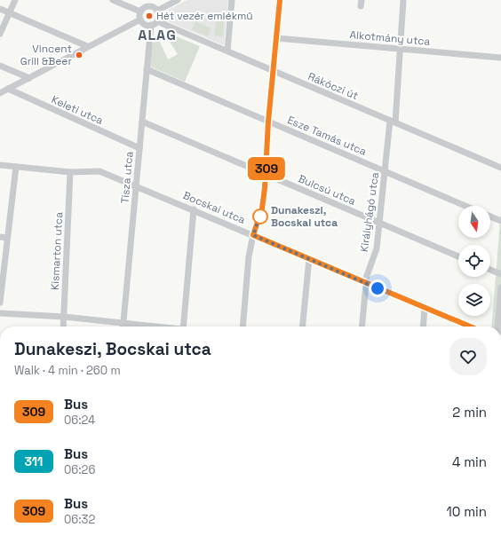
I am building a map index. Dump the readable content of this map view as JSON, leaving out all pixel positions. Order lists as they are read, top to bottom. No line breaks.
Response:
{"streets":{"street":["Alkotmány utca","Rákóczi út","Keleti utca","Esze Tamás utca","Tisza utca","Bulcsú utca","Bocskai utca","Királyhágó utca","Kismarton utca"]},"crossings":[["Alkotmány utca","Királyhágó utca"],["Rákóczi út","Tisza utca"],["Rákóczi út","Királyhágó utca"],["Keleti utca","Tisza utca"],["Esze Tamás utca","Tisza utca"],["Esze Tamás utca","Királyhágó utca"],["Tisza utca","Bulcsú utca"],["Tisza utca","Bocskai utca"],["Bulcsú utca","Királyhágó utca"],["Bocskai utca","Királyhágó utca"],["Bocskai utca","Kismarton utca"]],"districts":["ALAG"],"places":["Hét vezér emlékmű","Vincent Grill &Beer","Dunakeszi, Bocskai utca"],"lines":["bus line 309"],"north":"bottom","page":{"on_map":"309","heading":["Dunakeszi, Bocskai utca","Walk · 4 min · 260 m"],"list":[{"mark":"309","name":"Bus","note":"06:24","value":"2 min"},{"mark":"311","name":"Bus","note":"06:26","value":"4 min"},{"mark":"309","name":"Bus","note":"06:32","value":"10 min"}]}}
